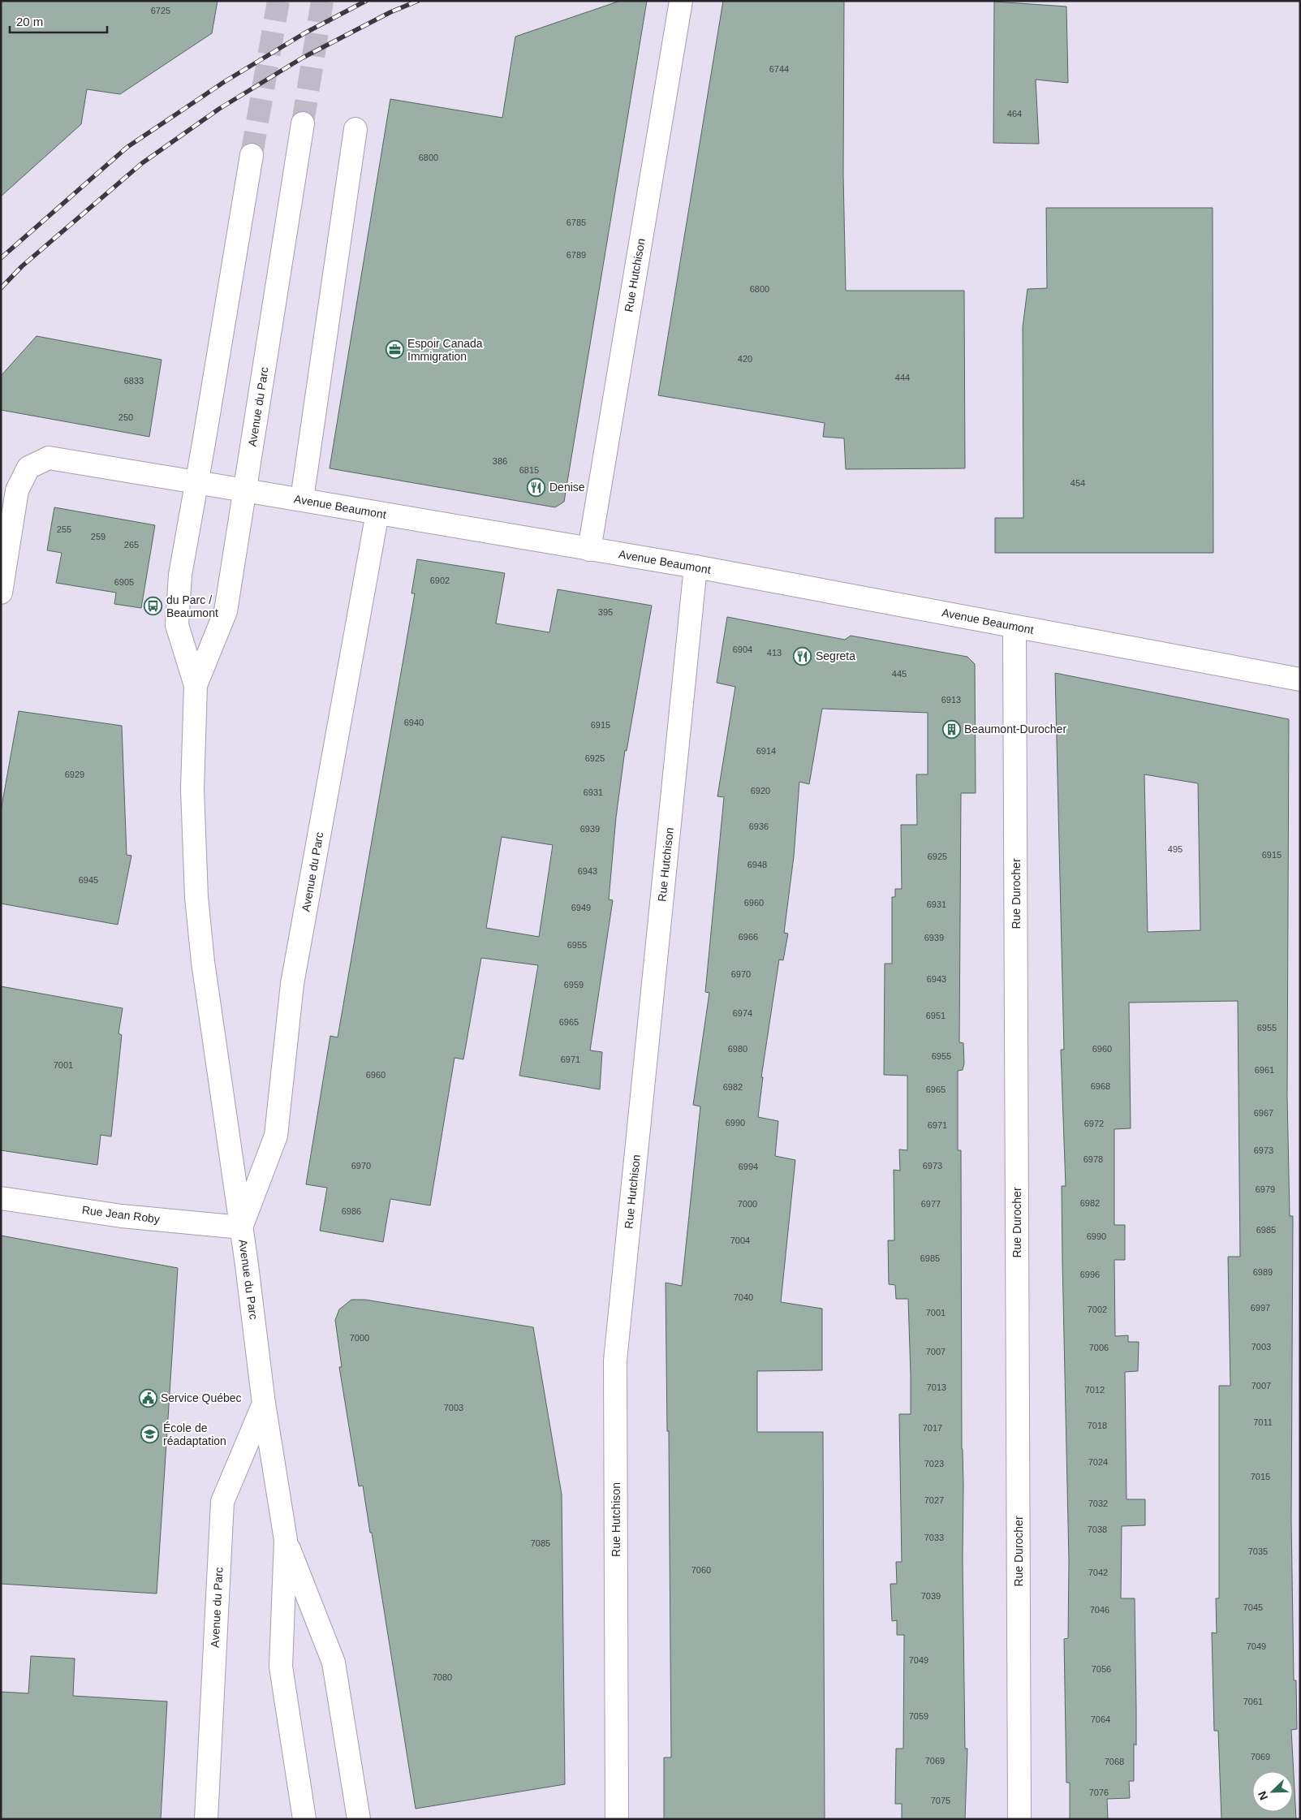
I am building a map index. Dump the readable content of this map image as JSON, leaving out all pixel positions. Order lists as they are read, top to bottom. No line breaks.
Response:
{"streets":{"street":["Rue Hutchison","Avenue du Parc","Avenue Beaumont","Rue Durocher","Rue Jean Roby"]},"crossings":[["Rue Hutchison","Avenue Beaumont"],["Avenue du Parc","Avenue Beaumont"],["Avenue du Parc","Rue Jean Roby"],["Avenue Beaumont","Rue Durocher"]],"places":{"office":["Espoir Canada Immigration"],"restaurant":["Denise","Segreta"],"bus stop":["du Parc / Beaumont"],"building":["Beaumont-Durocher"],"public building":["Service Québec"],"school or university":["École de réadaptation"]},"house_numbers":["6725","6744","464","6800","6785","6789","6800","420","444","6833","250","386","6815","454","255","259","265","6902","6905","395","6904","413","445","6913","6940","6915","6914","6925","6929","6920","6931","6936","6939","495","6915","6925","6948","6943","6945","6960","6931","6949","6966","6939","6955","6970","6943","6959","6974","6951","6965","6955","6980","6960","6955","6971","7001","6961","6960","6968","6982","6965","6967","6990","6972","6971","6973","6978","6970","6973","6994","6979","6982","7000","6977","6986","6985","6990","7004","6985","6989","6996","7040","6997","7002","7001","7000","7003","7006","7007","7007","7013","7012","7003","7011","7018","7017","7024","7023","7015","7027","7032","7038","7033","7085","7035","7060","7042","7039","7045","7046","7049","7049","7056","7080","7061","7059","7064","7069","7069","7068","7076","7075"],"scale_bar":"20 m","north":"bottom left"}
